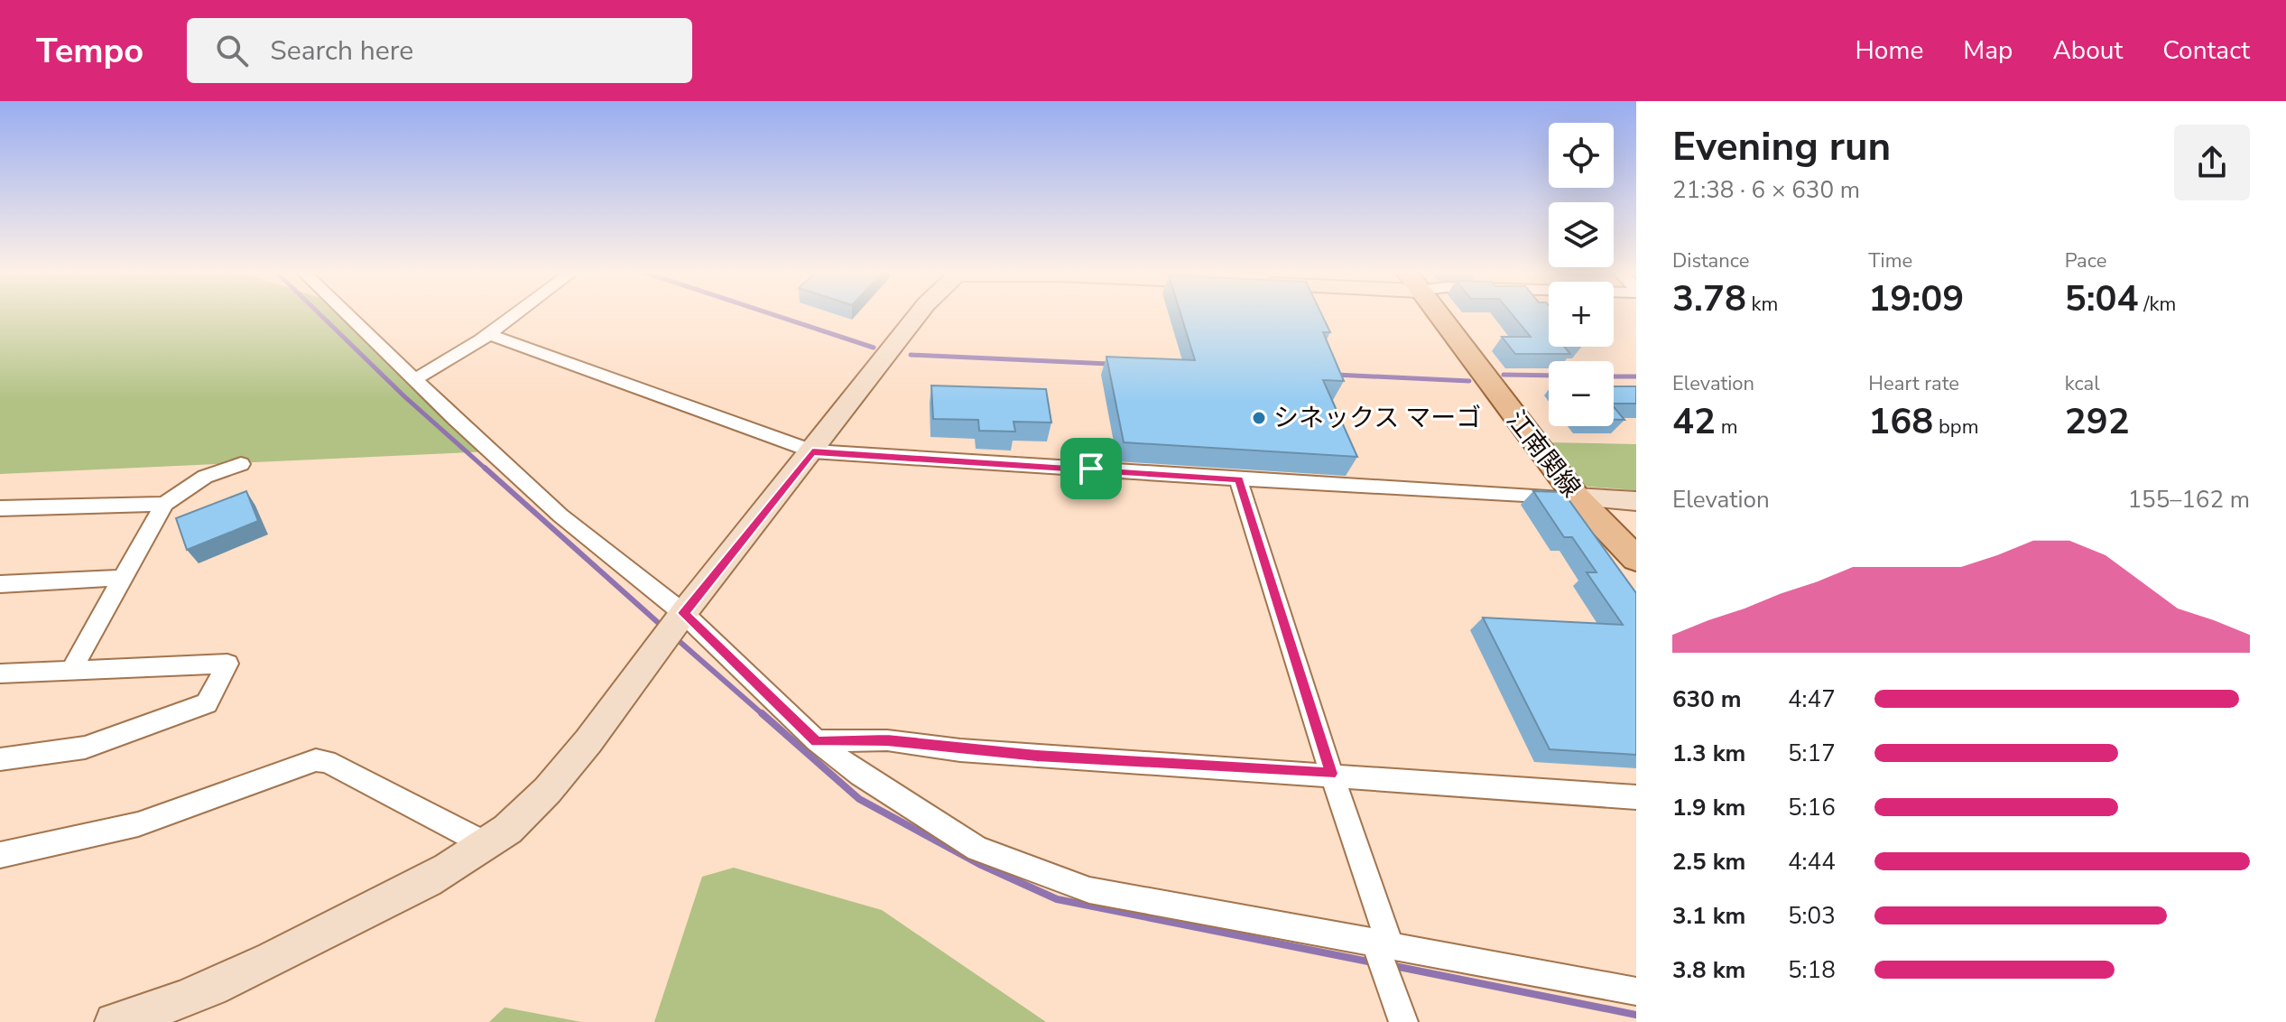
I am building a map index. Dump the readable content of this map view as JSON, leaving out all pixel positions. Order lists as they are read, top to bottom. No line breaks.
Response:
{"streets":{"main road":["江南関線"]},"places":["シネックス マーゴ"],"page":{"header":"Tempo","search":"Search here","nav":["Home","Map","About","Contact"],"heading":["Evening run","21:38 · 6 × 630 m"],"map_buttons":["+","−"],"stats":[["Distance","3.78 km"],["Time","19:09"],["Pace","5:04 /km"],["Elevation","42 m"],["Heart rate","168 bpm"],["kcal","292"]],"chart":["Elevation","155–162 m"],"list":[{"name":"630 m","note":"4:47"},{"name":"1.3 km","note":"5:17"},{"name":"1.9 km","note":"5:16"},{"name":"2.5 km","note":"4:44"},{"name":"3.1 km","note":"5:03"},{"name":"3.8 km","note":"5:18"}]}}
